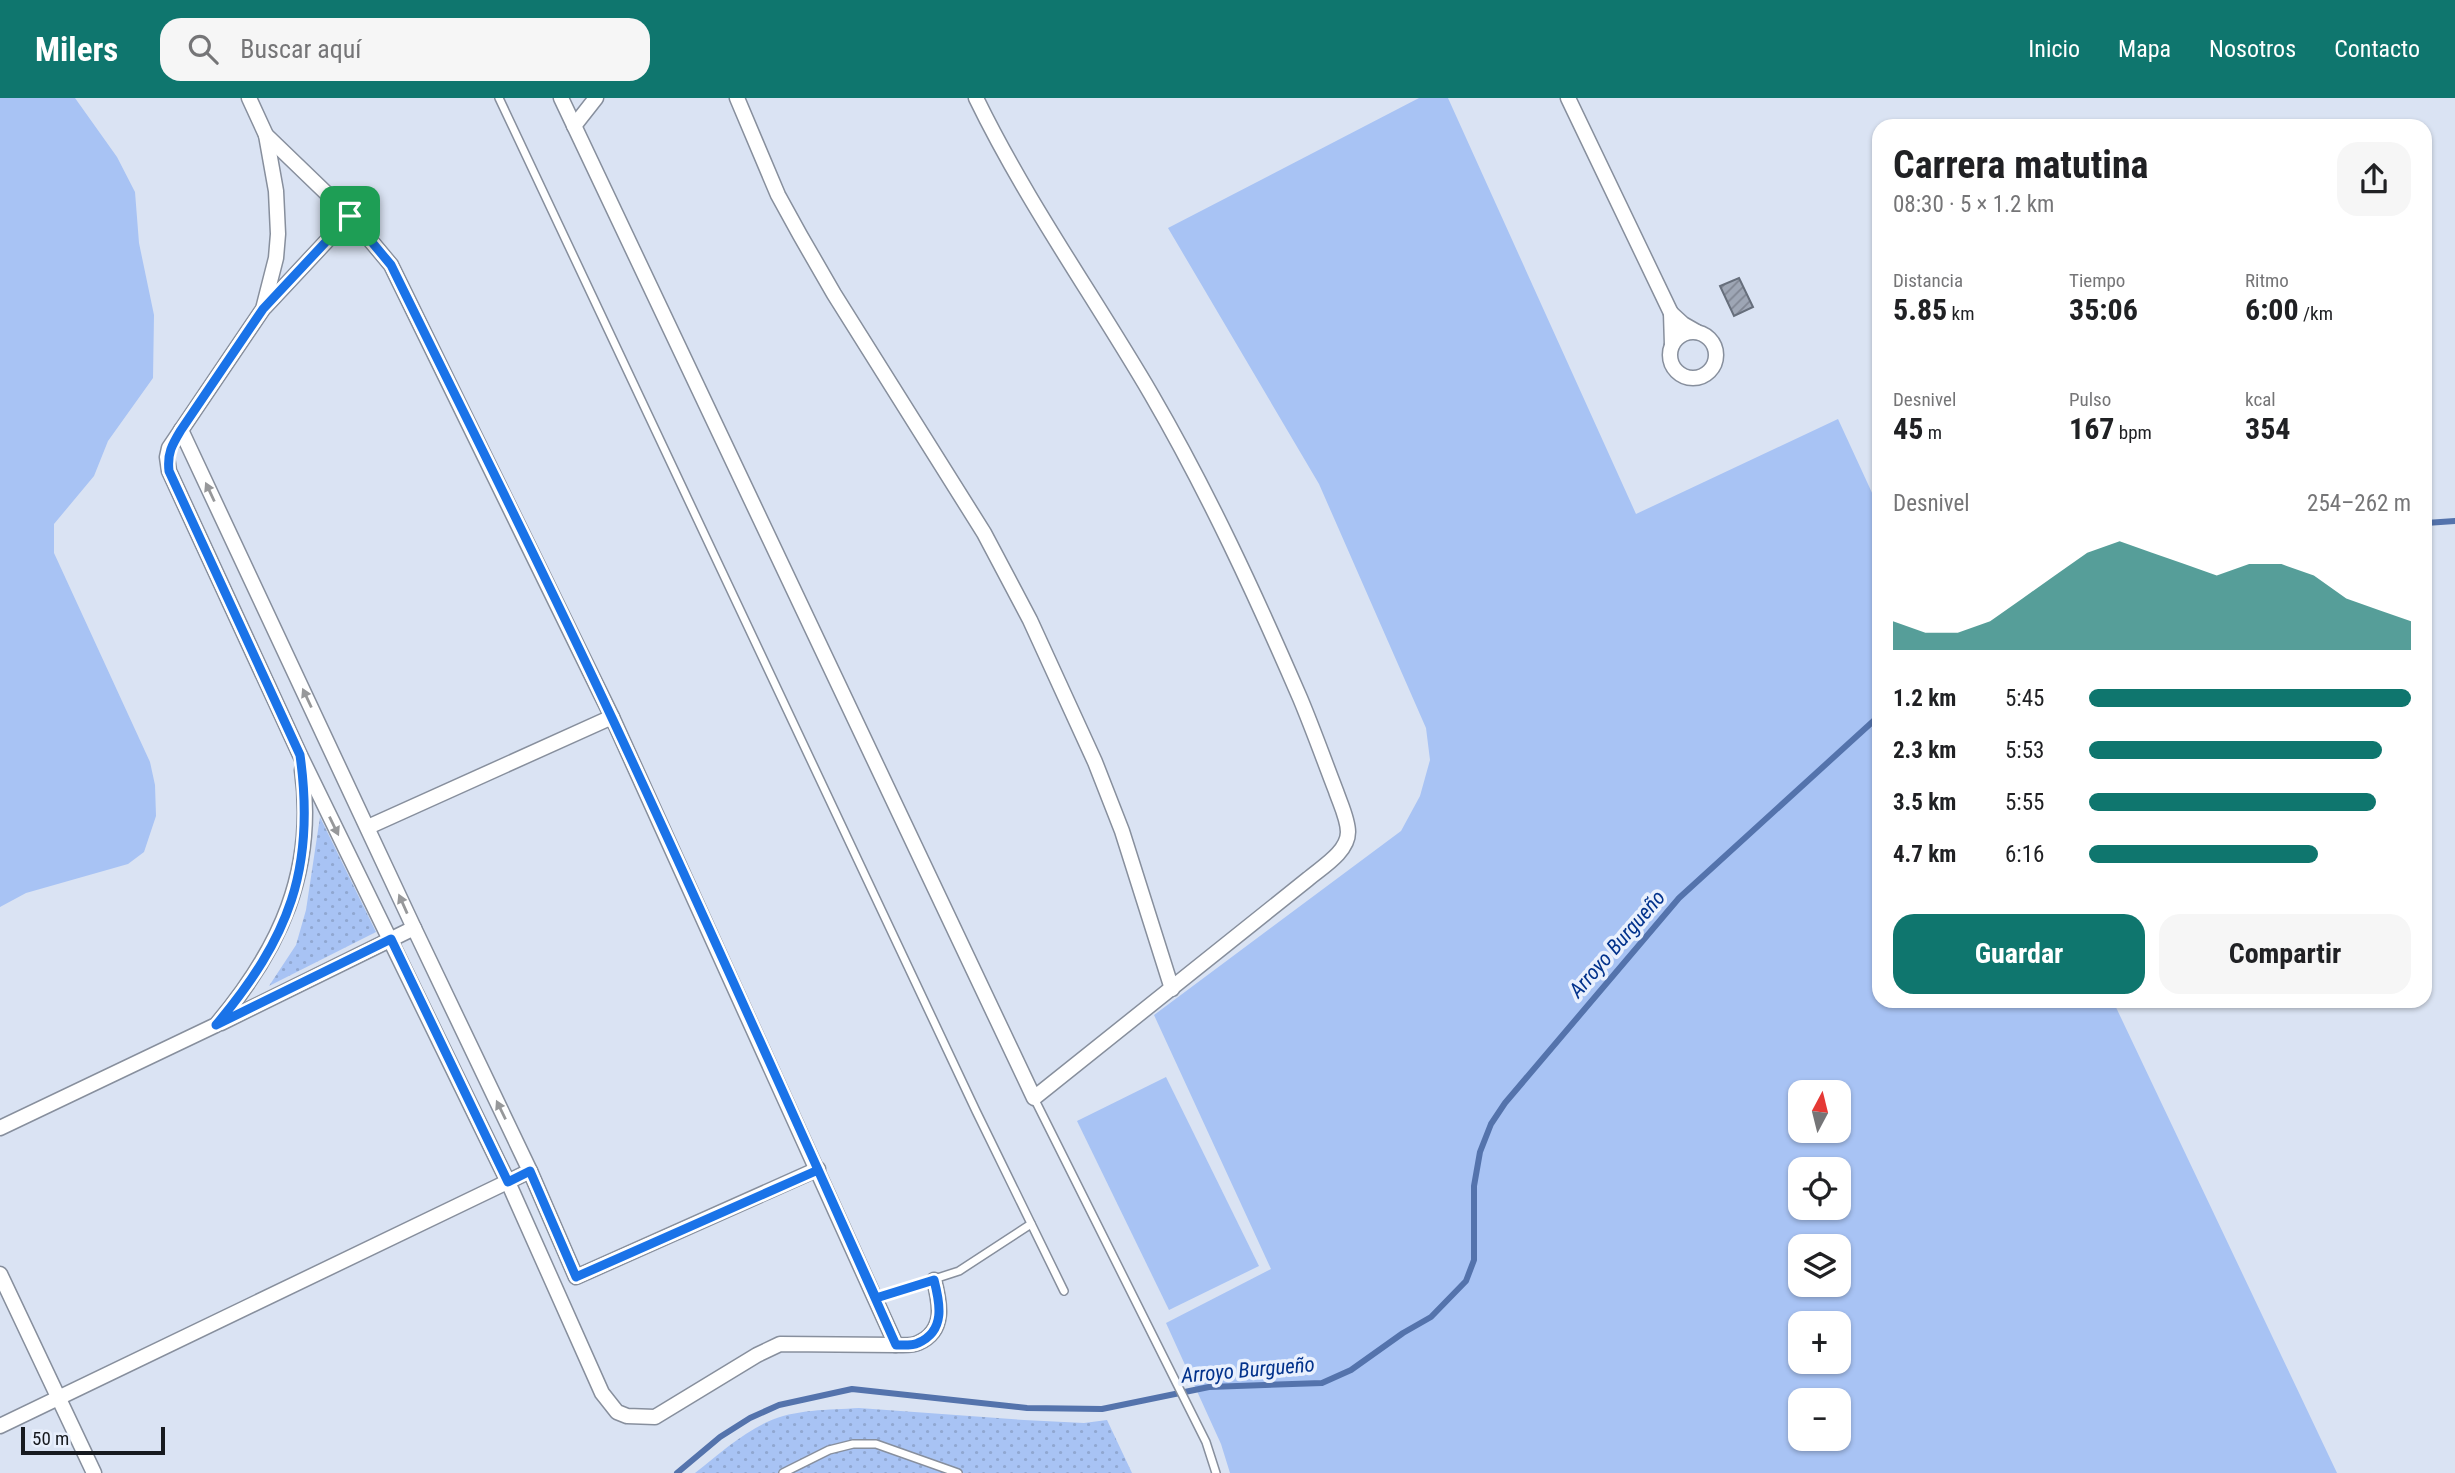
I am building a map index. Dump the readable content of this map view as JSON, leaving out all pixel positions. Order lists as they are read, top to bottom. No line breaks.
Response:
{"water":["Arroyo Burgueño"],"scale_bar":"50 m","north":"top","page":{"header":"Milers","search":"Buscar aquí","nav":["Inicio","Mapa","Nosotros","Contacto"],"heading":["Carrera matutina","08:30 · 5 × 1.2 km"],"stats":[["Distancia","5.85 km"],["Tiempo","35:06"],["Ritmo","6:00 /km"],["Desnivel","45 m"],["Pulso","167 bpm"],["kcal","354"]],"chart":["Desnivel","254–262 m"],"list":[{"name":"1.2 km","note":"5:45"},{"name":"2.3 km","note":"5:53"},{"name":"3.5 km","note":"5:55"},{"name":"4.7 km","note":"6:16"}],"buttons":["Guardar","Compartir"],"map_buttons":["+","−"],"scale":"50 m"}}
